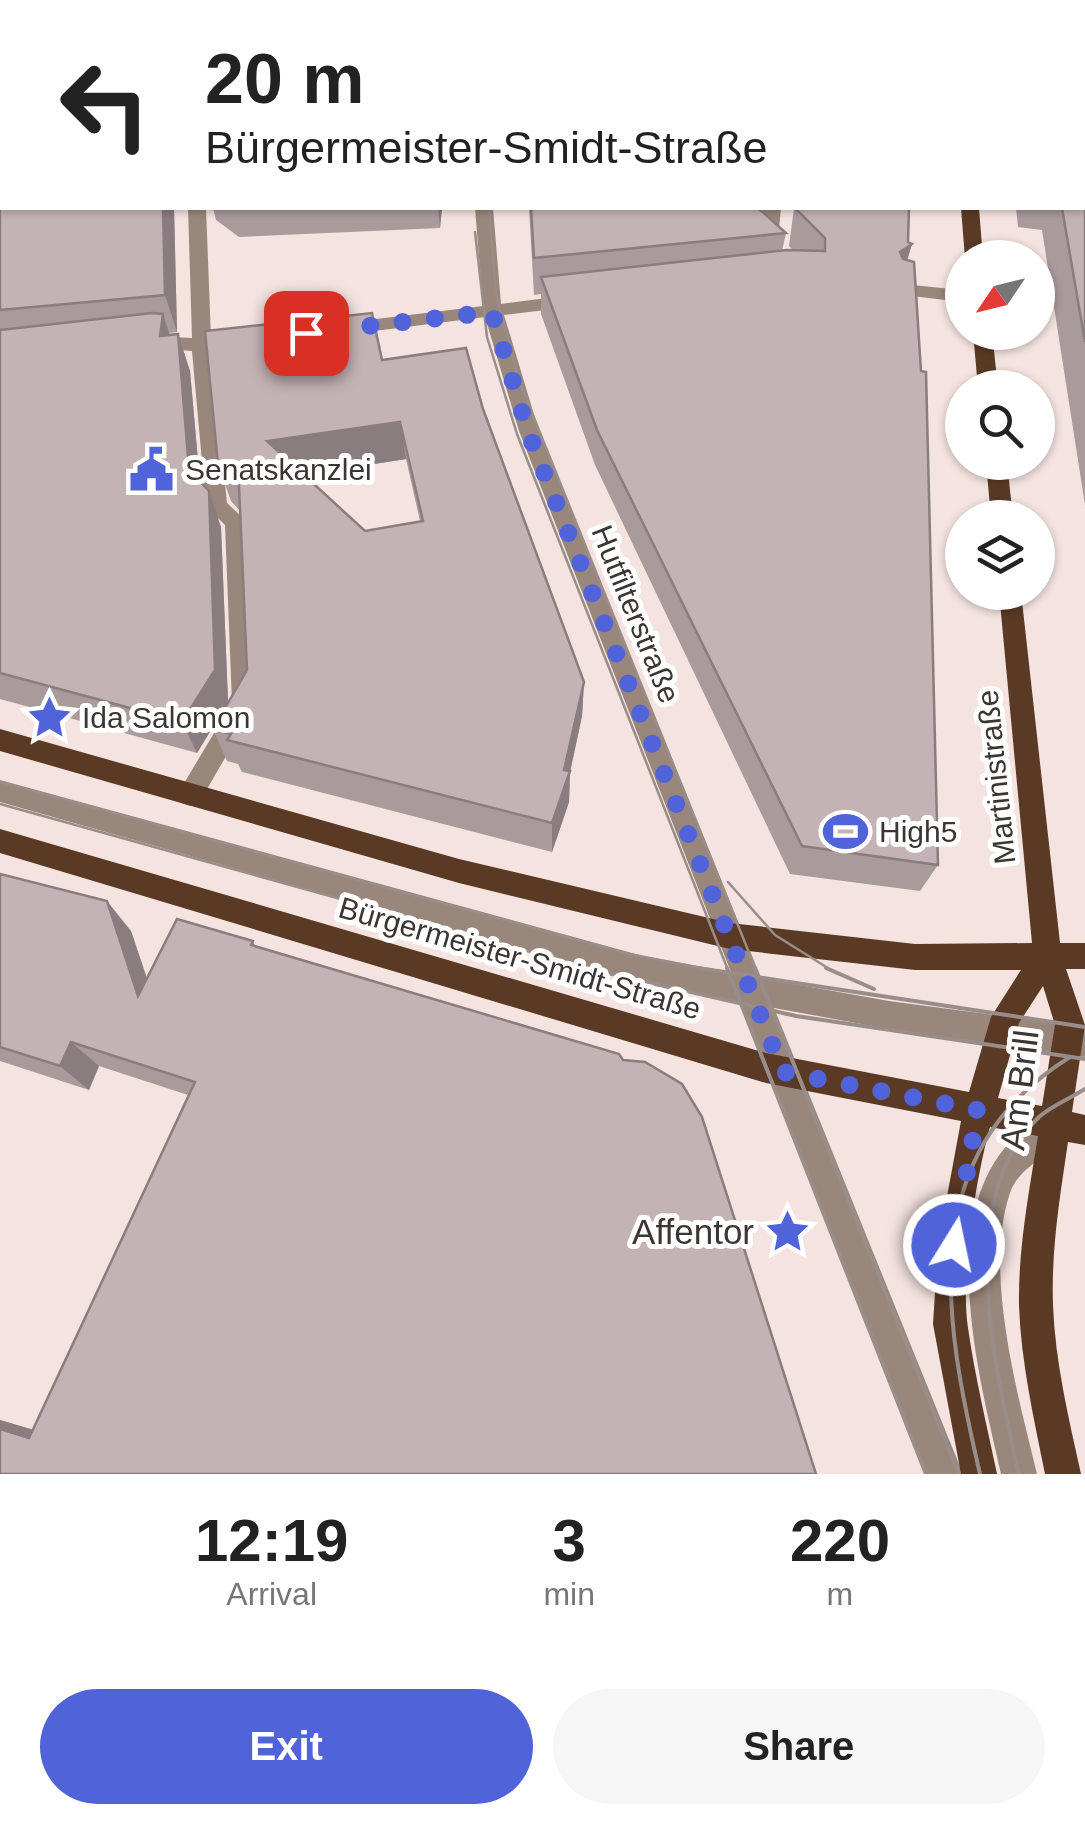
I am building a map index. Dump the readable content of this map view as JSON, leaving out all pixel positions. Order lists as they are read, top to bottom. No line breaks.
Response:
{"streets":{"main road":["Martinistraße","Bürgermeister-Smidt-Straße","Am Brill"],"street":["Hutfilterstraße"]},"crossings":[["Hutfilterstraße","Bürgermeister-Smidt-Straße"],["Martinistraße","Am Brill"],["Bürgermeister-Smidt-Straße","Am Brill"]],"places":{"public building":["Senatskanzlei"],"place":["Ida Salomon","Affentor"],"sports":["High5"]},"north":"bottom left","page":{"turn":["20 m","Bürgermeister-Smidt-Straße"],"eta":["12:19","Arrival","3","min","220","m"],"buttons":["Exit","Share"]}}
